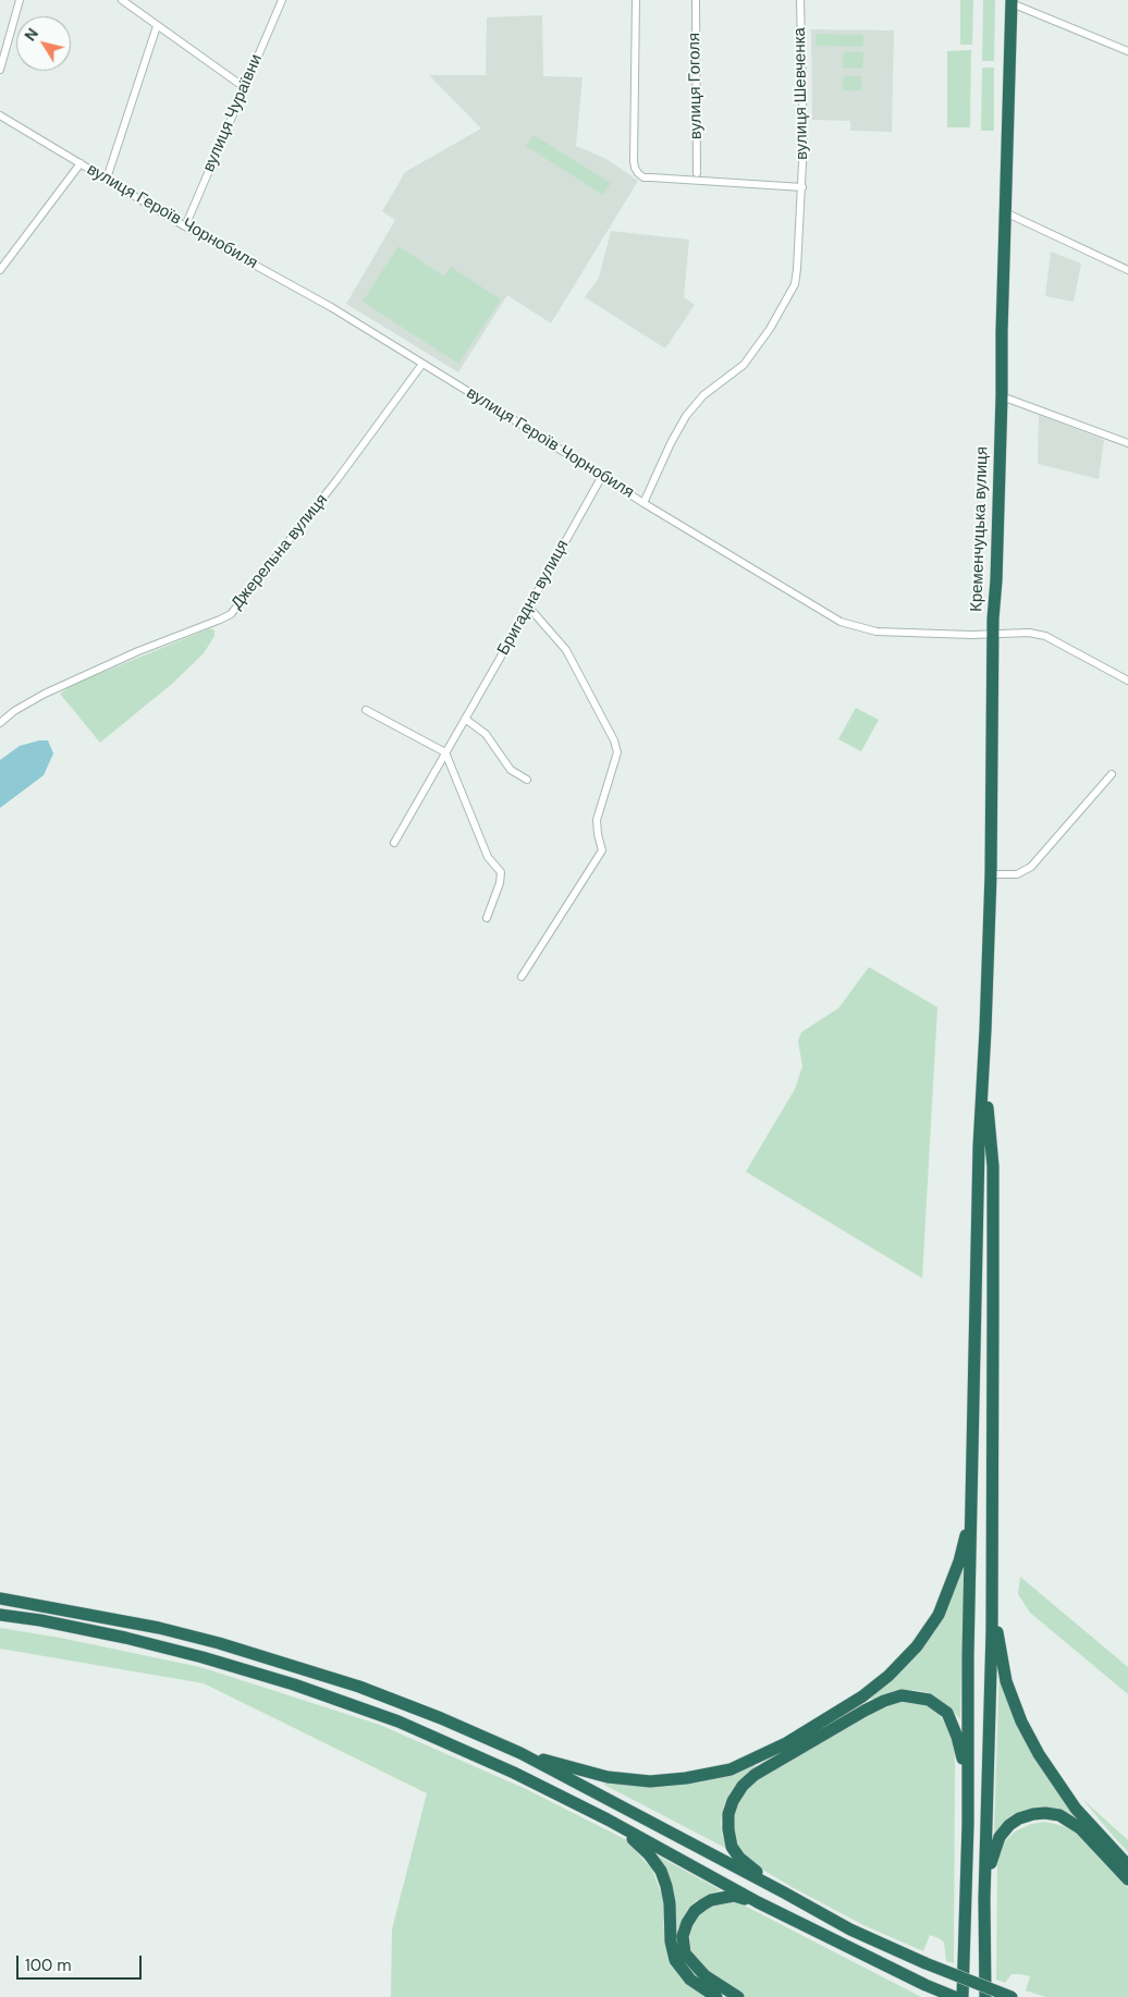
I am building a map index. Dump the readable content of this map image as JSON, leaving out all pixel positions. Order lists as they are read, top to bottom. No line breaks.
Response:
{"streets":{"highway":["Кременчуцька вулиця"],"street":["вулиця Гоголя","вулиця Шевченка","вулиця Чураївни","вулиця Героїв Чорнобиля","Джерельна вулиця","Бригадна вулиця"]},"crossings":[["вулиця Шевченка","вулиця Героїв Чорнобиля"],["вулиця Чураївни","вулиця Героїв Чорнобиля"],["вулиця Героїв Чорнобиля","Кременчуцька вулиця"],["вулиця Героїв Чорнобиля","Джерельна вулиця"],["вулиця Героїв Чорнобиля","Бригадна вулиця"]],"scale_bar":"100 m","north":"top left"}
